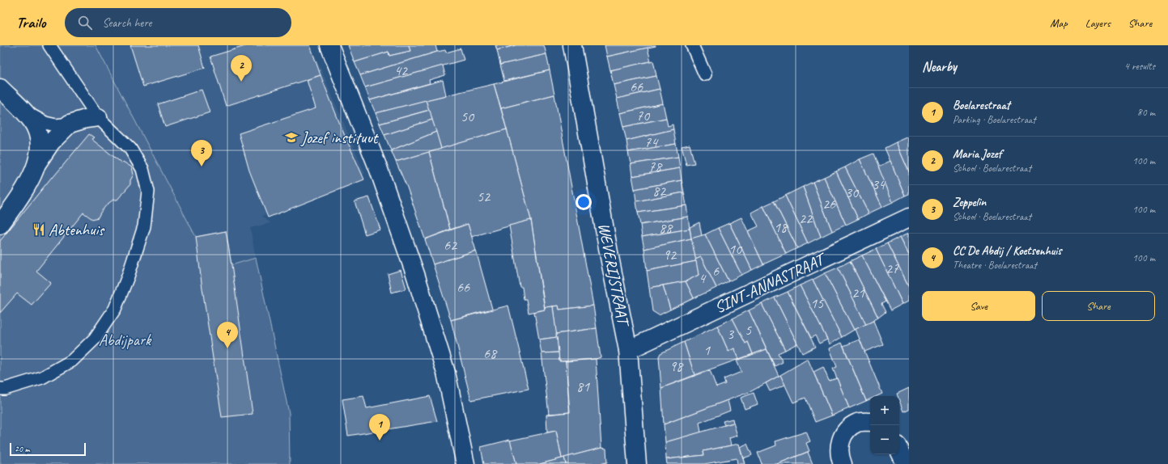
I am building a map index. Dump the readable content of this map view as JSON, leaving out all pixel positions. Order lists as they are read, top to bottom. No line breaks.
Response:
{"streets":{"street":["WEVERIJSTRAAT","SINT-ANNASTRAAT"]},"crossings":[["WEVERIJSTRAAT","SINT-ANNASTRAAT"]],"parks":["Abdijpark"],"places":{"school or university":["Jozef instituut"],"restaurant":["Abtenhuis"]},"house_numbers":["42","66","70","50","74","78","34","82","30","52","26","22","18","88","62","10","92","27","6","4","66","21","15","5","3","1","68","98","81"],"scale_bar":"20 m","page":{"header":"Trailo","search":"Search here","nav":["Map","Layers","Share"],"heading":["Nearby","4 results"],"pins":["2","3","4","1"],"list":[{"mark":"1","name":"Boelarestraat","note":"Parking · Boelarestraat","value":"80 m"},{"mark":"2","name":"Maria Jozef","note":"School · Boelarestraat","value":"100 m"},{"mark":"3","name":"Zeppelin","note":"School · Boelarestraat","value":"100 m"},{"mark":"4","name":"CC De Abdij / Koetsenhuis","note":"Theatre · Boelarestraat","value":"100 m"}],"buttons":["Save","Share"],"map_buttons":["+","−"],"scale":"20 m"}}
